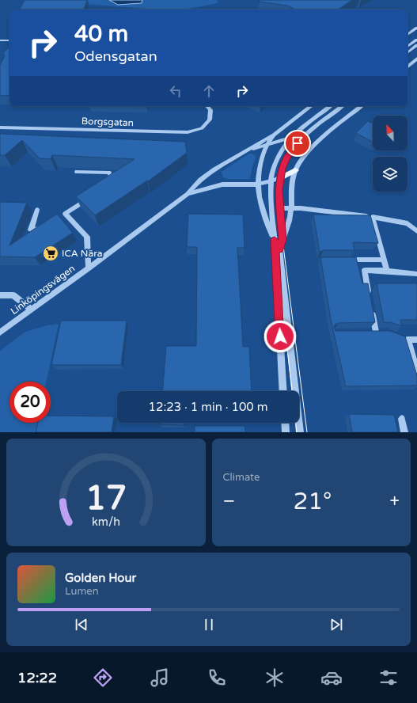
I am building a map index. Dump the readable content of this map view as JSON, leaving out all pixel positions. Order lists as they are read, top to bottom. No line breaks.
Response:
{"streets":{"main road":["Linköpingsvägen"],"street":["Borgsgatan"]},"places":{"supermarket":["ICA Nära"]},"north":"top left","page":{"turn":["40 m","Odensgatan"],"limit":"20","trip":"12:23 · 1 min · 100 m","tile":"Climate","heat":["−","21°","+"],"song":["Golden Hour","Lumen"],"tabs":"12:22","gauge":["17","km/h"]}}
